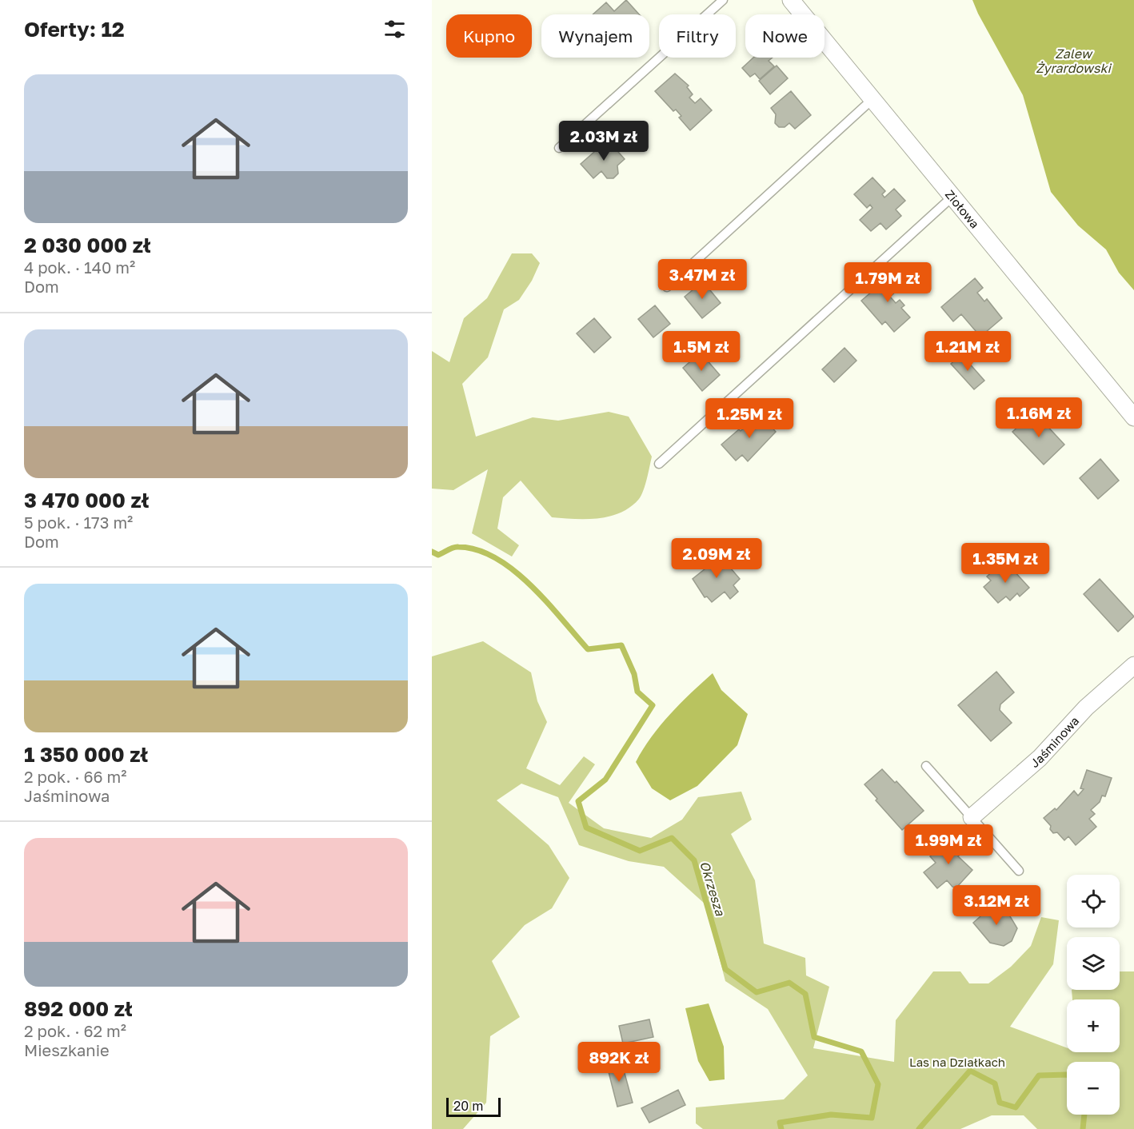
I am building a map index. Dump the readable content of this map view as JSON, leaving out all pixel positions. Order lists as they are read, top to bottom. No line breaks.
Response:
{"streets":{"street":["Ziołowa","Jaśminowa"]},"water":["Zalew Żyrardowski","Okrzesza"],"parks":["Las na Działkach"],"scale_bar":"20 m","page":{"heading":"Oferty: 12","chip":["Kupno","Wynajem","Filtry","Nowe"],"list":[{"name":"2 030 000 zł","note":"4 pok. · 140 m² · Dom"},{"name":"3 470 000 zł","note":"5 pok. · 173 m² · Dom"},{"name":"1 350 000 zł","note":"2 pok. · 66 m² · Jaśminowa"},{"name":"892 000 zł","note":"2 pok. · 62 m² · Mieszkanie"}],"price":["2.03M zł","3.47M zł","1.79M zł","1.5M zł","1.21M zł","1.16M zł","1.25M zł","2.09M zł","1.35M zł","1.99M zł","3.12M zł","892K zł"],"map_buttons":["+","−"],"scale":"20 m"}}
